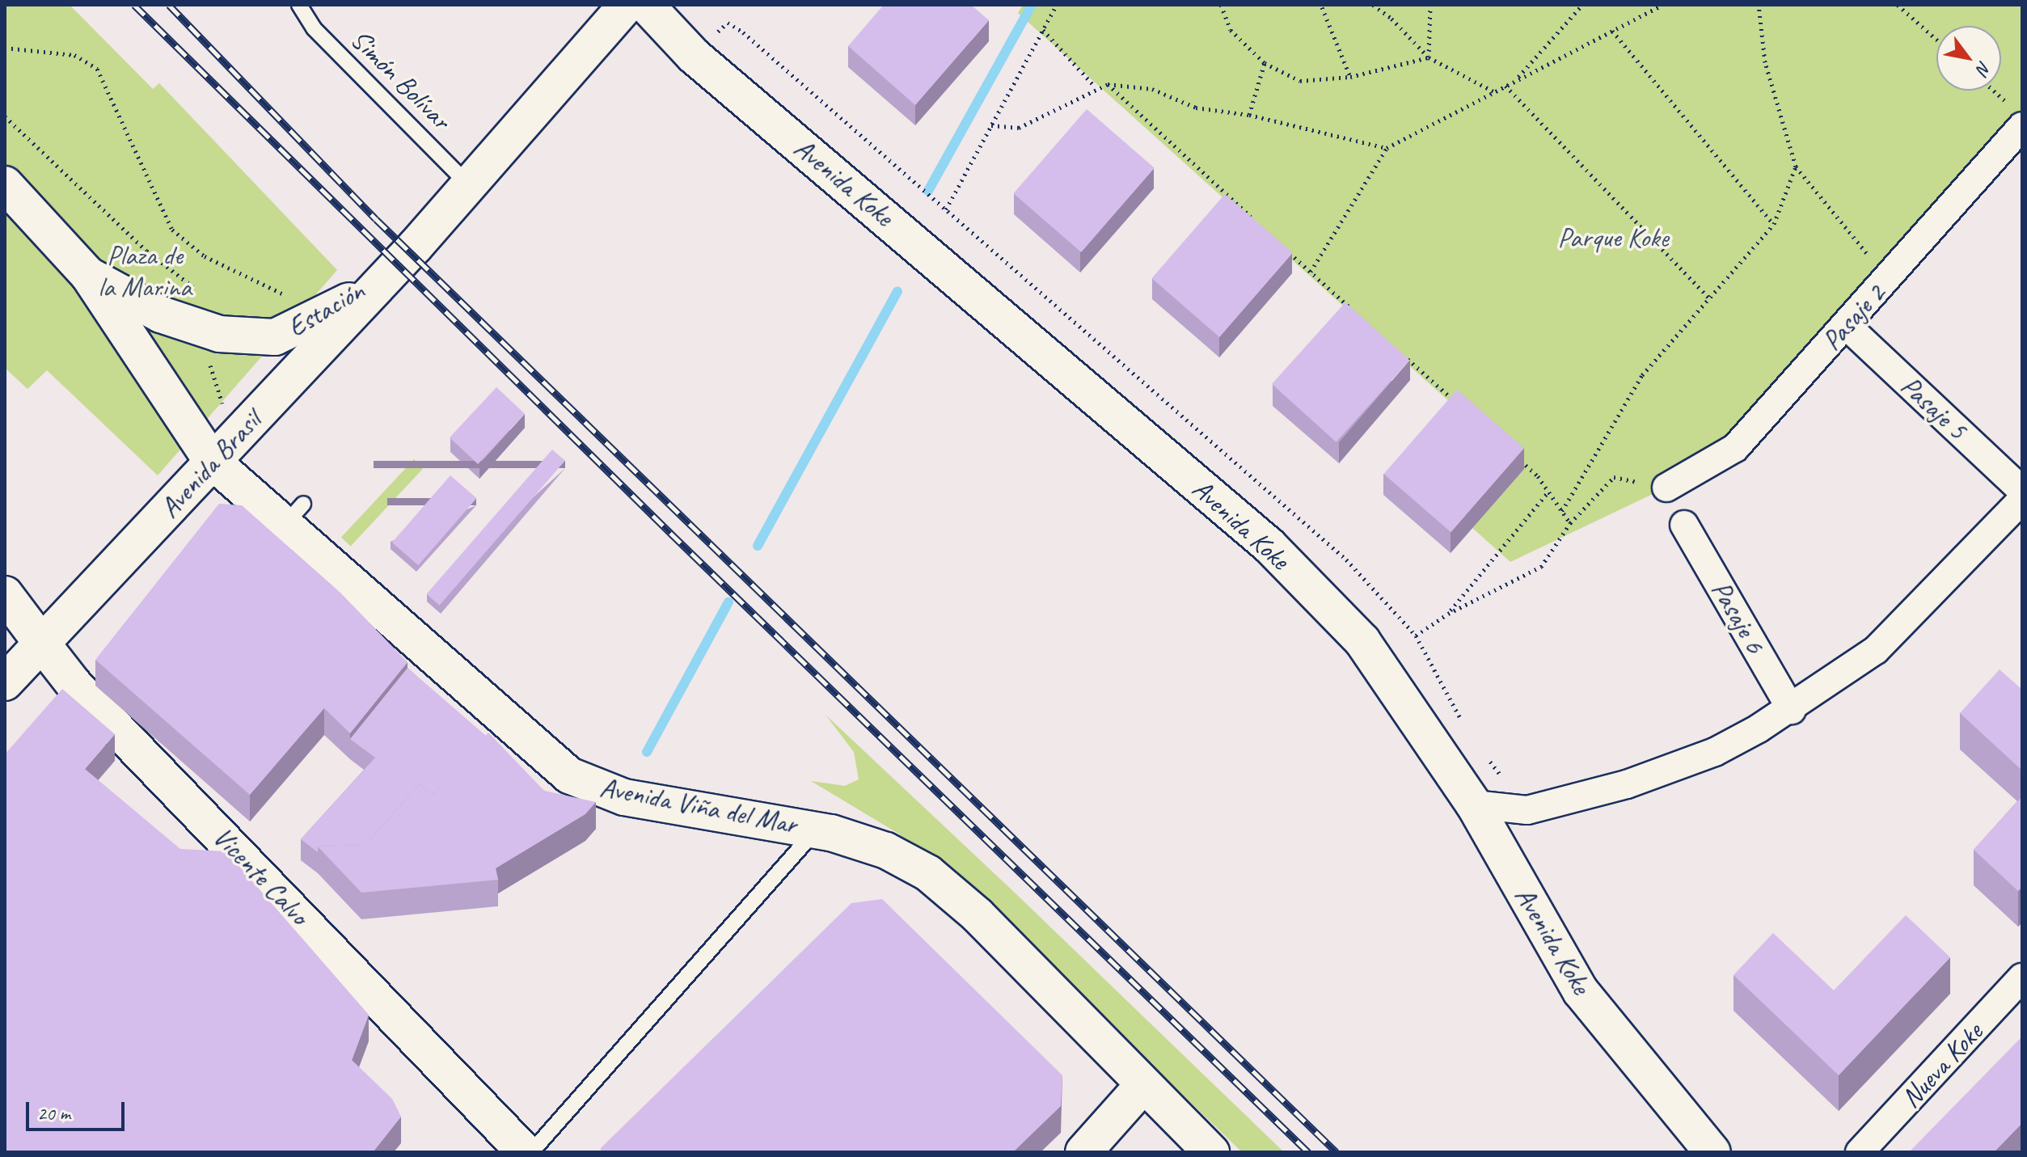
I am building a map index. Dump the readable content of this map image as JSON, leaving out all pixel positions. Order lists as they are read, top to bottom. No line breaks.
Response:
{"streets":{"street":["Avenida Koke","Estación","Pasaje 2","Pasaje 5","Avenida Brasil","Pasaje 6","Avenida Viña del Mar","Vicente Calvo","Nueva Koke"],"lane":["Simón Bolívar"]},"crossings":[["Estación","Avenida Brasil"],["Estación","Avenida Viña del Mar"],["Pasaje 2","Pasaje 5"],["Avenida Brasil","Avenida Viña del Mar"],["Avenida Brasil","Vicente Calvo"]],"parks":["Parque Koke","Plaza de la Marina"],"scale_bar":"20 m","north":"bottom right"}
